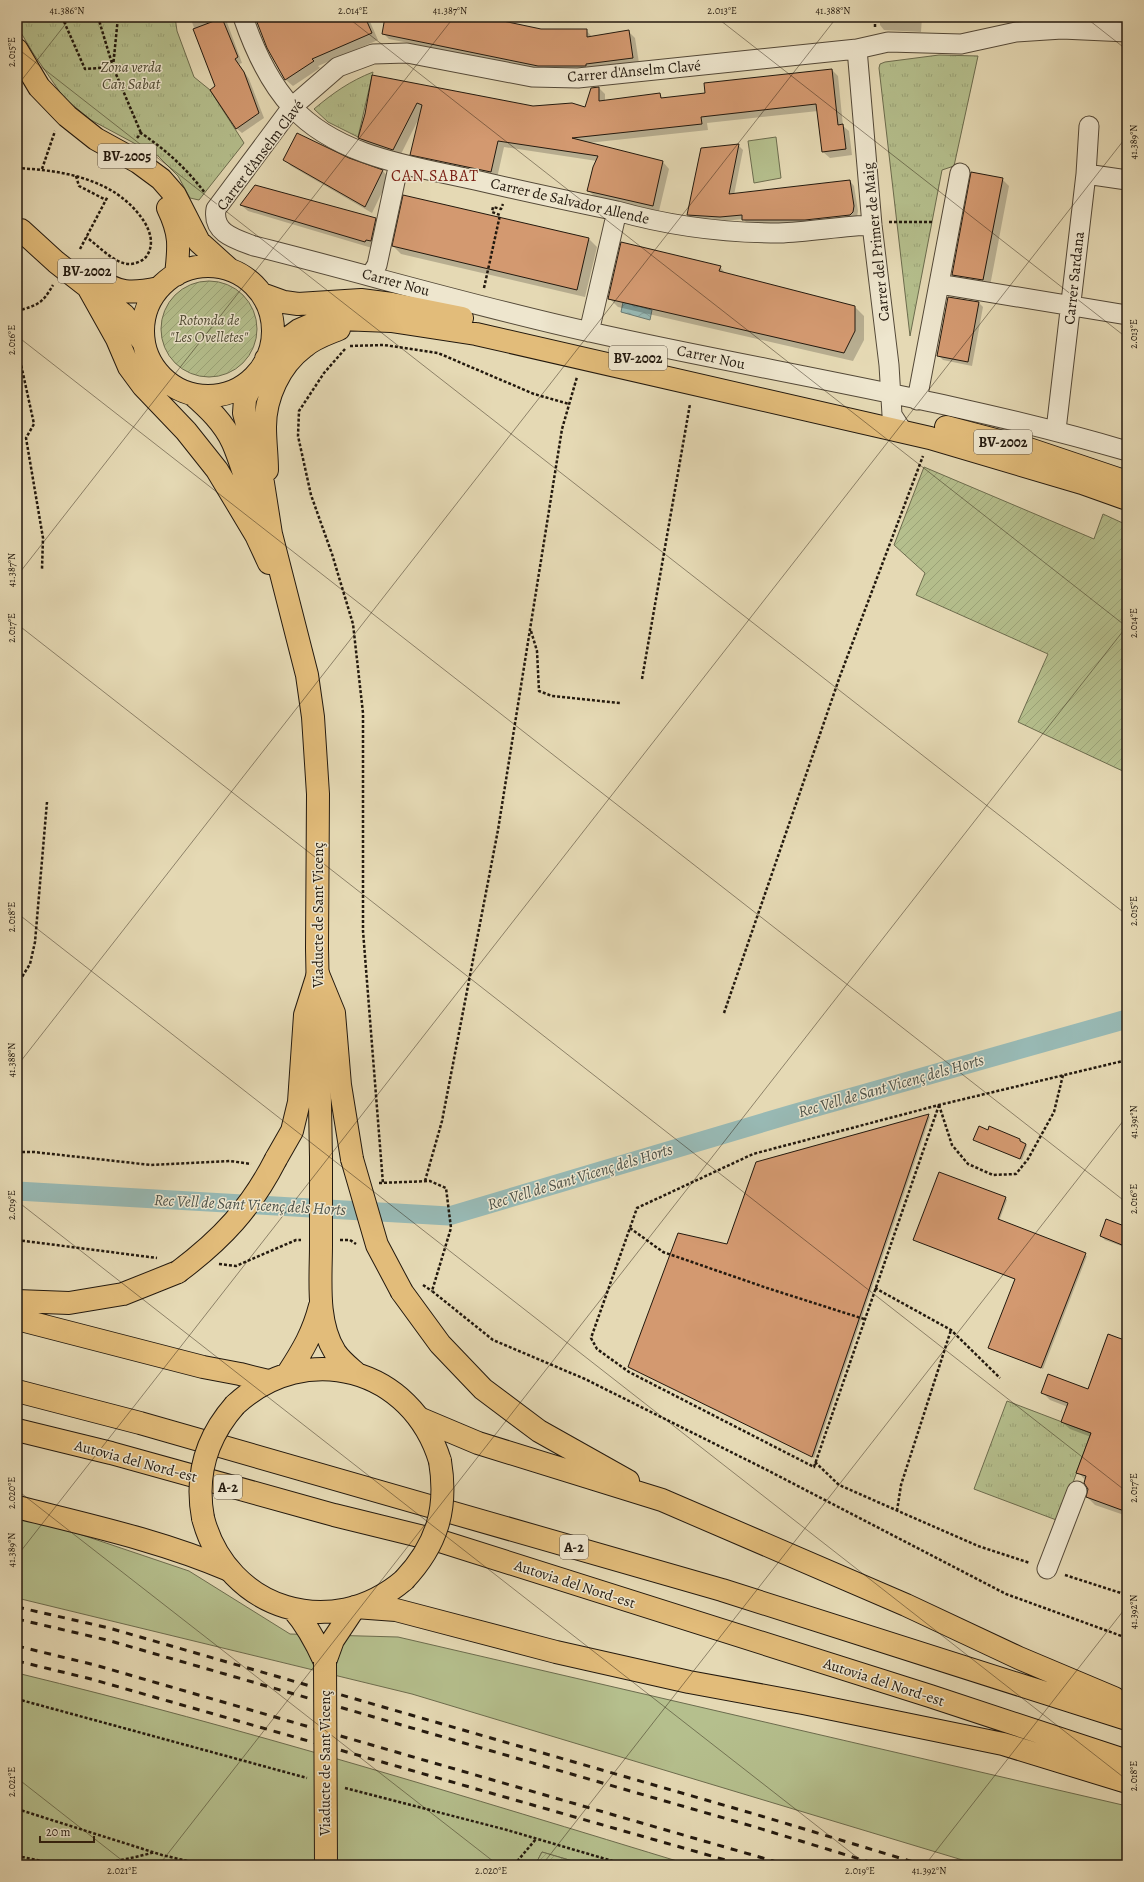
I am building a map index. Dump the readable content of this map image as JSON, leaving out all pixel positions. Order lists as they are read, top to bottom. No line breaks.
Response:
{"streets":{"main road":["BV-2005","BV-2002","Viaducte de Sant Vicenç","Autovia del Nord-est","A-2"],"street":["Carrer d'Anselm Clavé","Carrer de Salvador Allende","Carrer del Primer de Maig","Carrer Sardana","Carrer Nou"]},"crossings":[["Carrer d'Anselm Clavé","Carrer de Salvador Allende"],["Carrer d'Anselm Clavé","Carrer del Primer de Maig"],["Carrer d'Anselm Clavé","Carrer Nou"],["BV-2005","BV-2002"],["BV-2005","Viaducte de Sant Vicenç"],["Carrer de Salvador Allende","Carrer del Primer de Maig"],["Carrer del Primer de Maig","BV-2002"],["Carrer del Primer de Maig","Carrer Nou"],["BV-2002","Viaducte de Sant Vicenç"],["Carrer Sardana","Carrer Nou"]],"districts":["CAN SABAT"],"water":["Rec Vell de Sant Vicenç dels Horts"],"parks":["Zona verda Can Sabat","Rotonda de \"Les Ovelletes\""],"scale_bar":"20 m","coordinates":["41.386°N","2.014°E","41.387°N","2.013°E","41.388°N","2.015°E","41.389°N","2.016°E","2.017°E","2.018°E","41.391°N","2.019°E","2.020°E","41.392°N","2.021°E"]}
